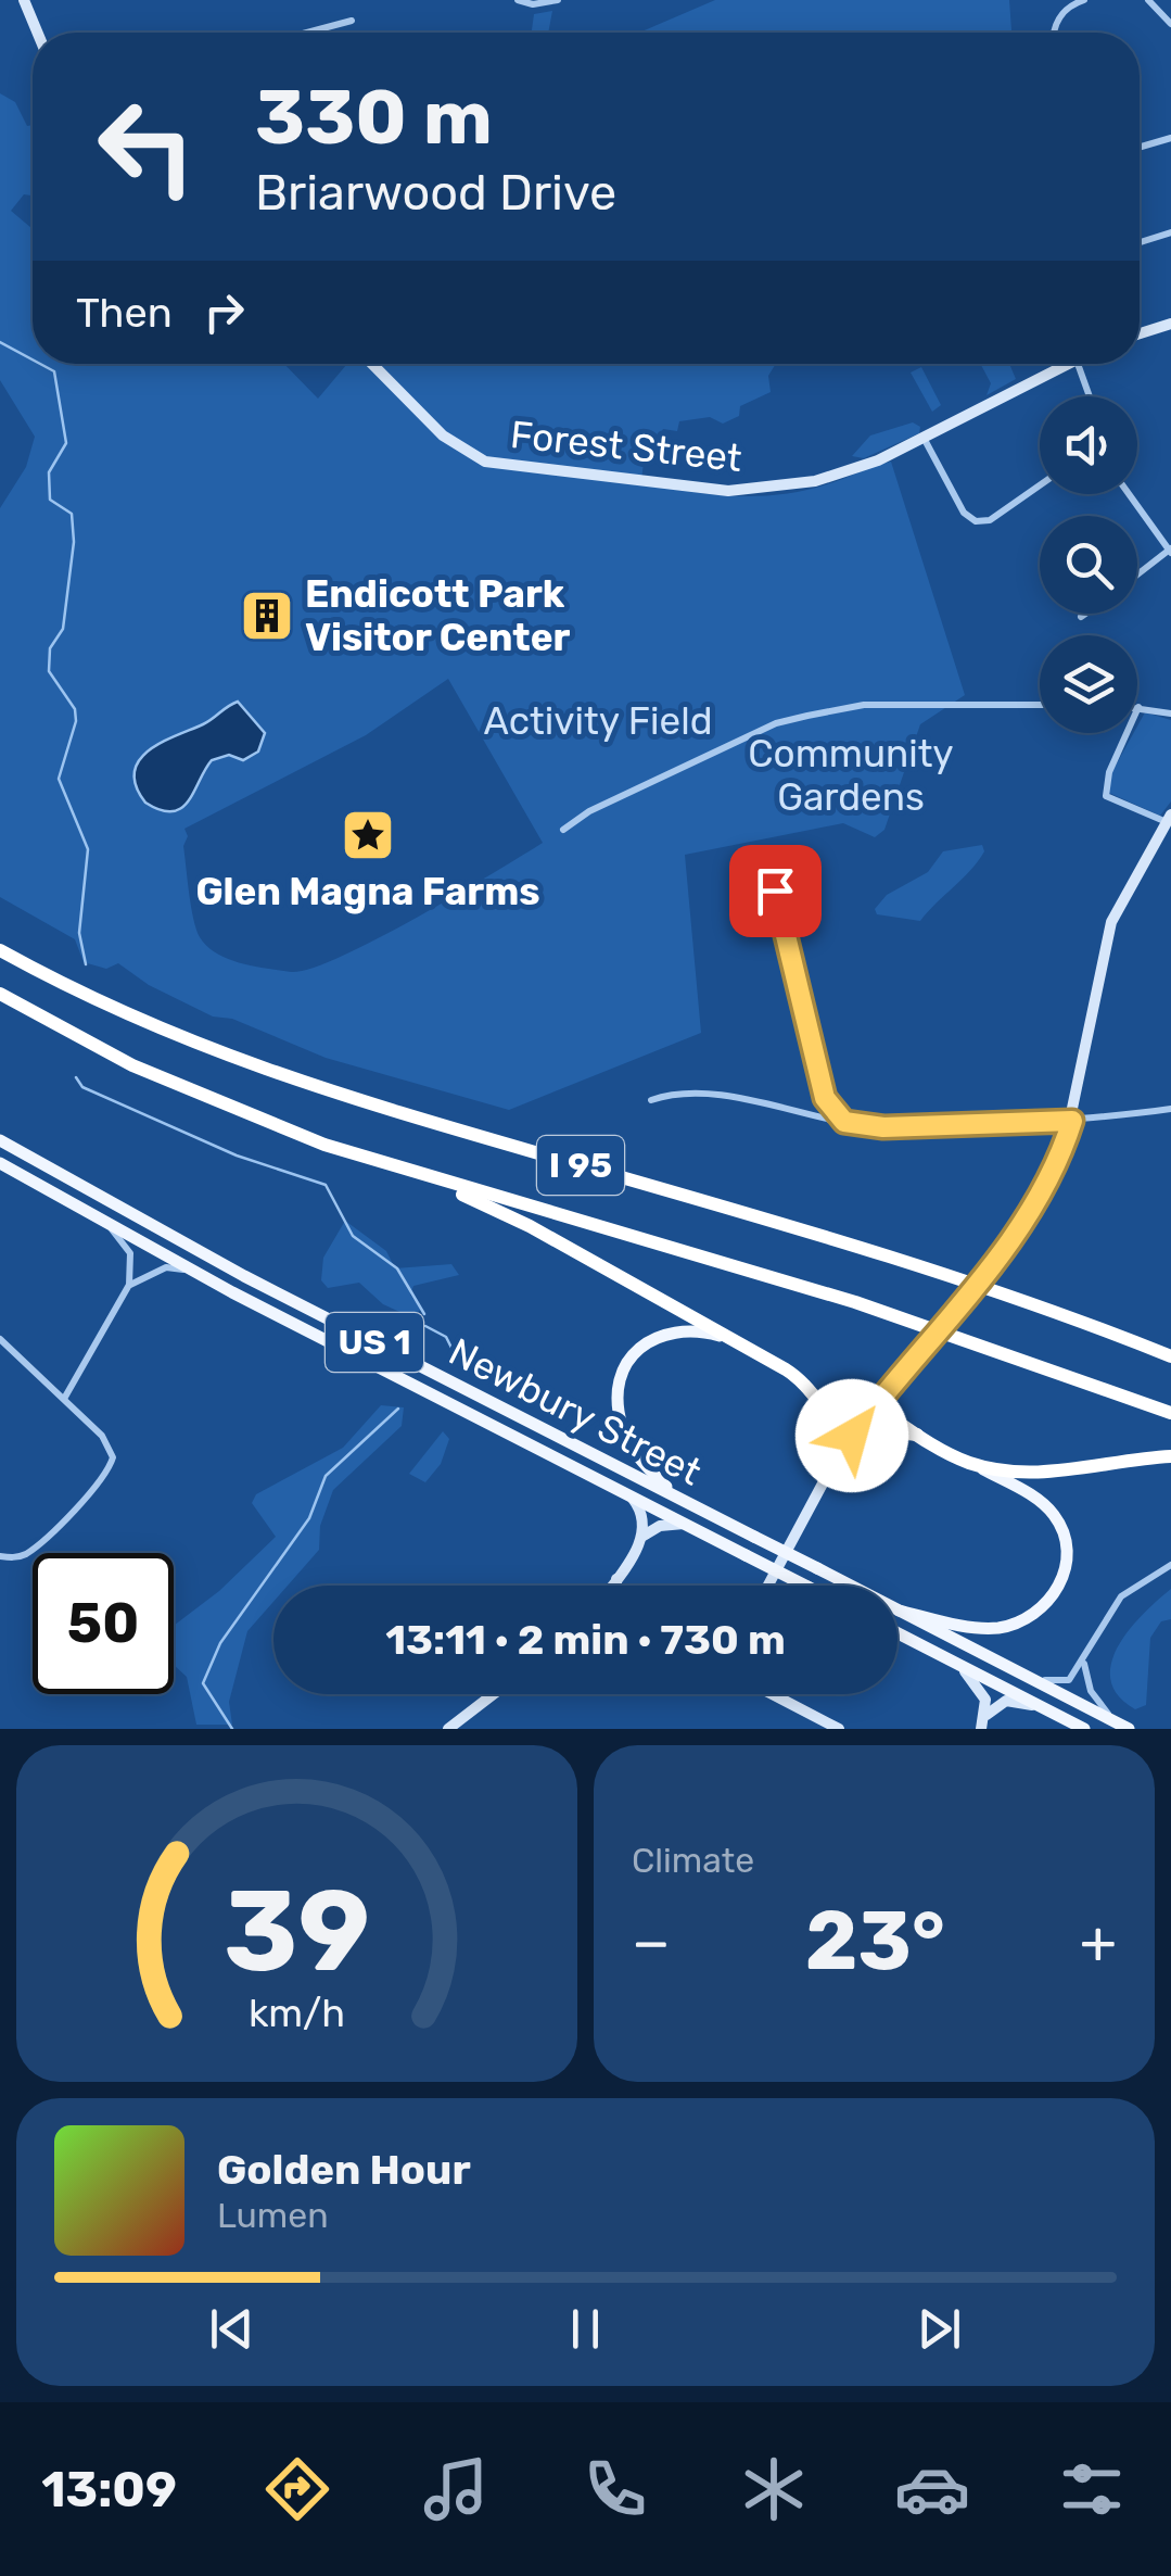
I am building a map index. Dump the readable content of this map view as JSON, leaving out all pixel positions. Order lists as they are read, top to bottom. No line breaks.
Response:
{"streets":{"highway":["I 95"],"main road":["Forest Street","US 1","Newbury Street"]},"parks":["Activity Field","Community Gardens"],"places":{"building":["Endicott Park Visitor Center"],"place":["Glen Magna Farms"]},"page":{"turn":["330 m","Briarwood Drive"],"then":"Then","limit":"50","trip":"13:11 · 2 min · 730 m","tile":"Climate","heat":["−","23°","+"],"song":["Golden Hour","Lumen"],"tabs":"13:09","gauge":["39","km/h"]}}
